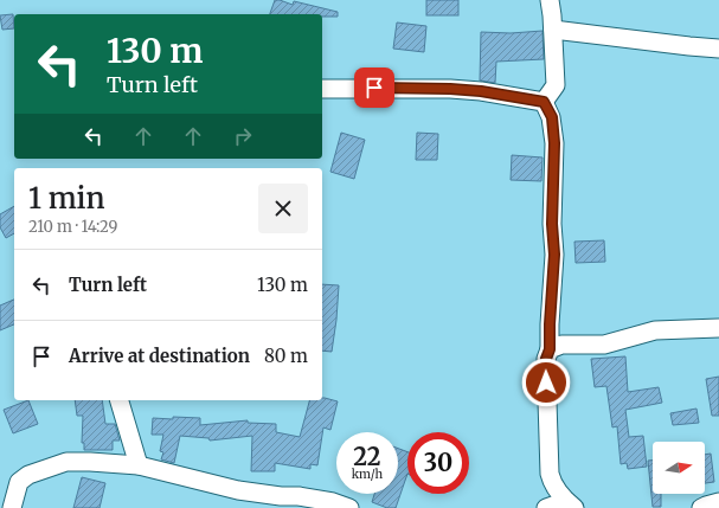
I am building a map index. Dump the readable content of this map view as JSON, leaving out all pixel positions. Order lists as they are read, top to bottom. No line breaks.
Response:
{"north":"right","page":{"turn":["130 m","Turn left"],"heading":["1 min","210 m · 14:29"],"list":[{"name":"Turn left","value":"130 m"},{"name":"Arrive at destination","value":"80 m"}],"speed":"22 km/h","limit":"30"}}
